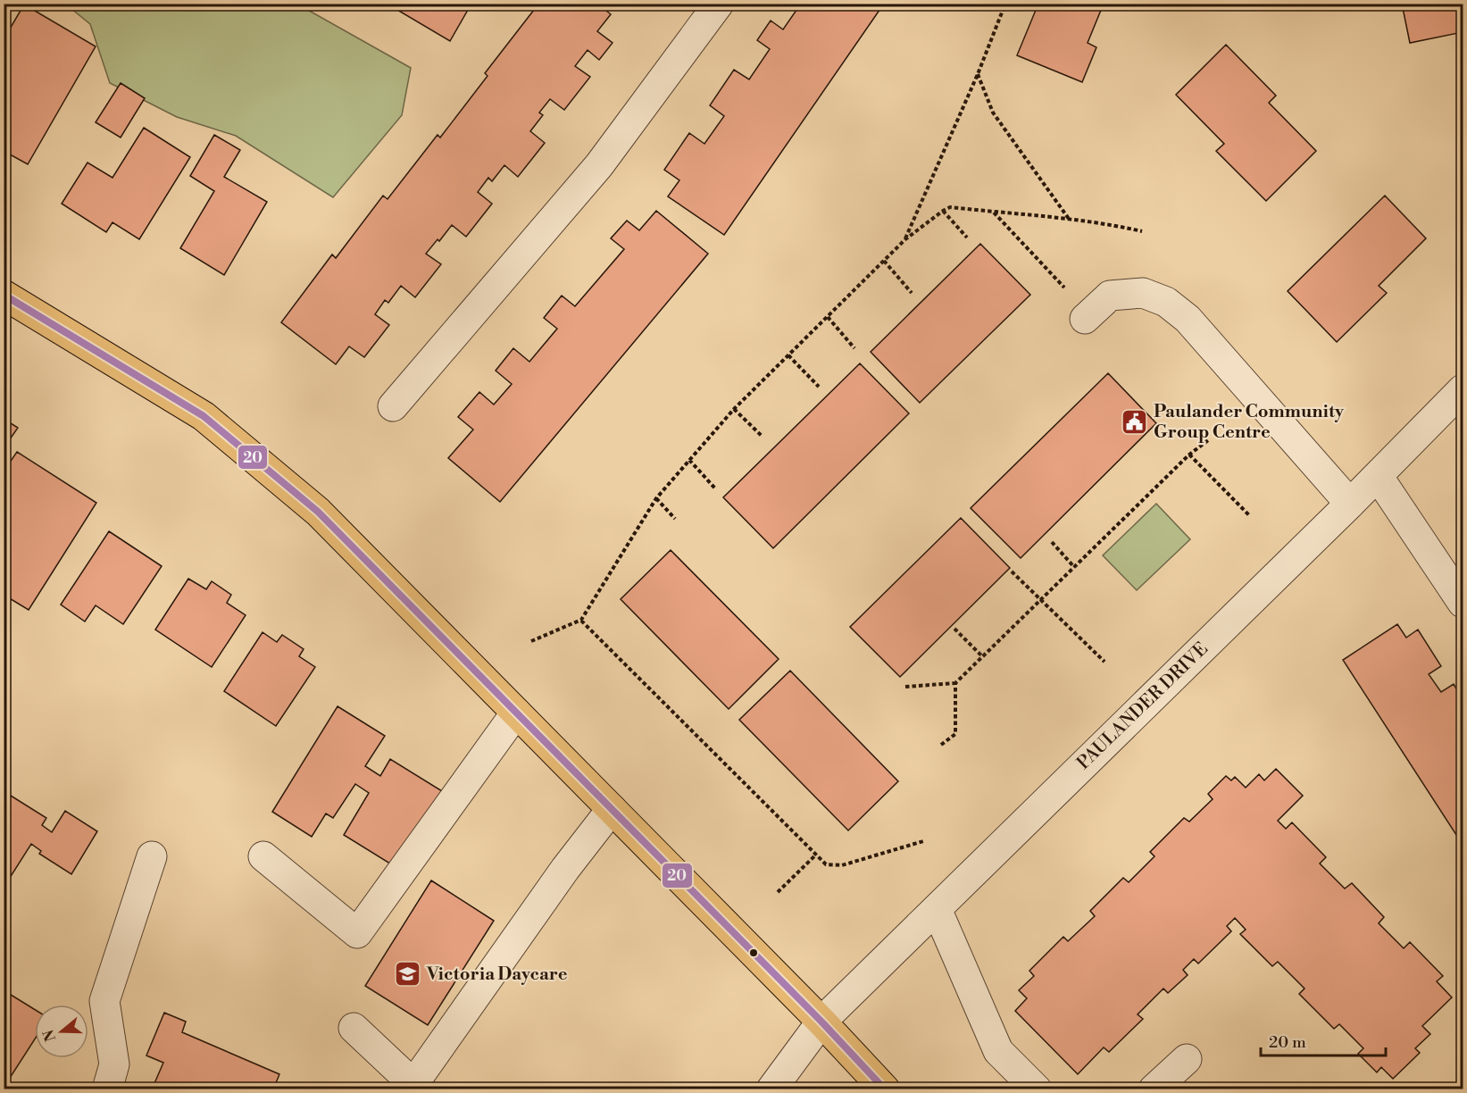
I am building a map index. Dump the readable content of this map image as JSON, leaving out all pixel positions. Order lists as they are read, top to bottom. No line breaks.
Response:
{"streets":{"street":["PAULANDER DRIVE"]},"places":{"public building":["Paulander Community Group Centre"],"school or university":["Victoria Daycare"]},"lines":["transit line 20"],"scale_bar":"20 m","north":"left"}
